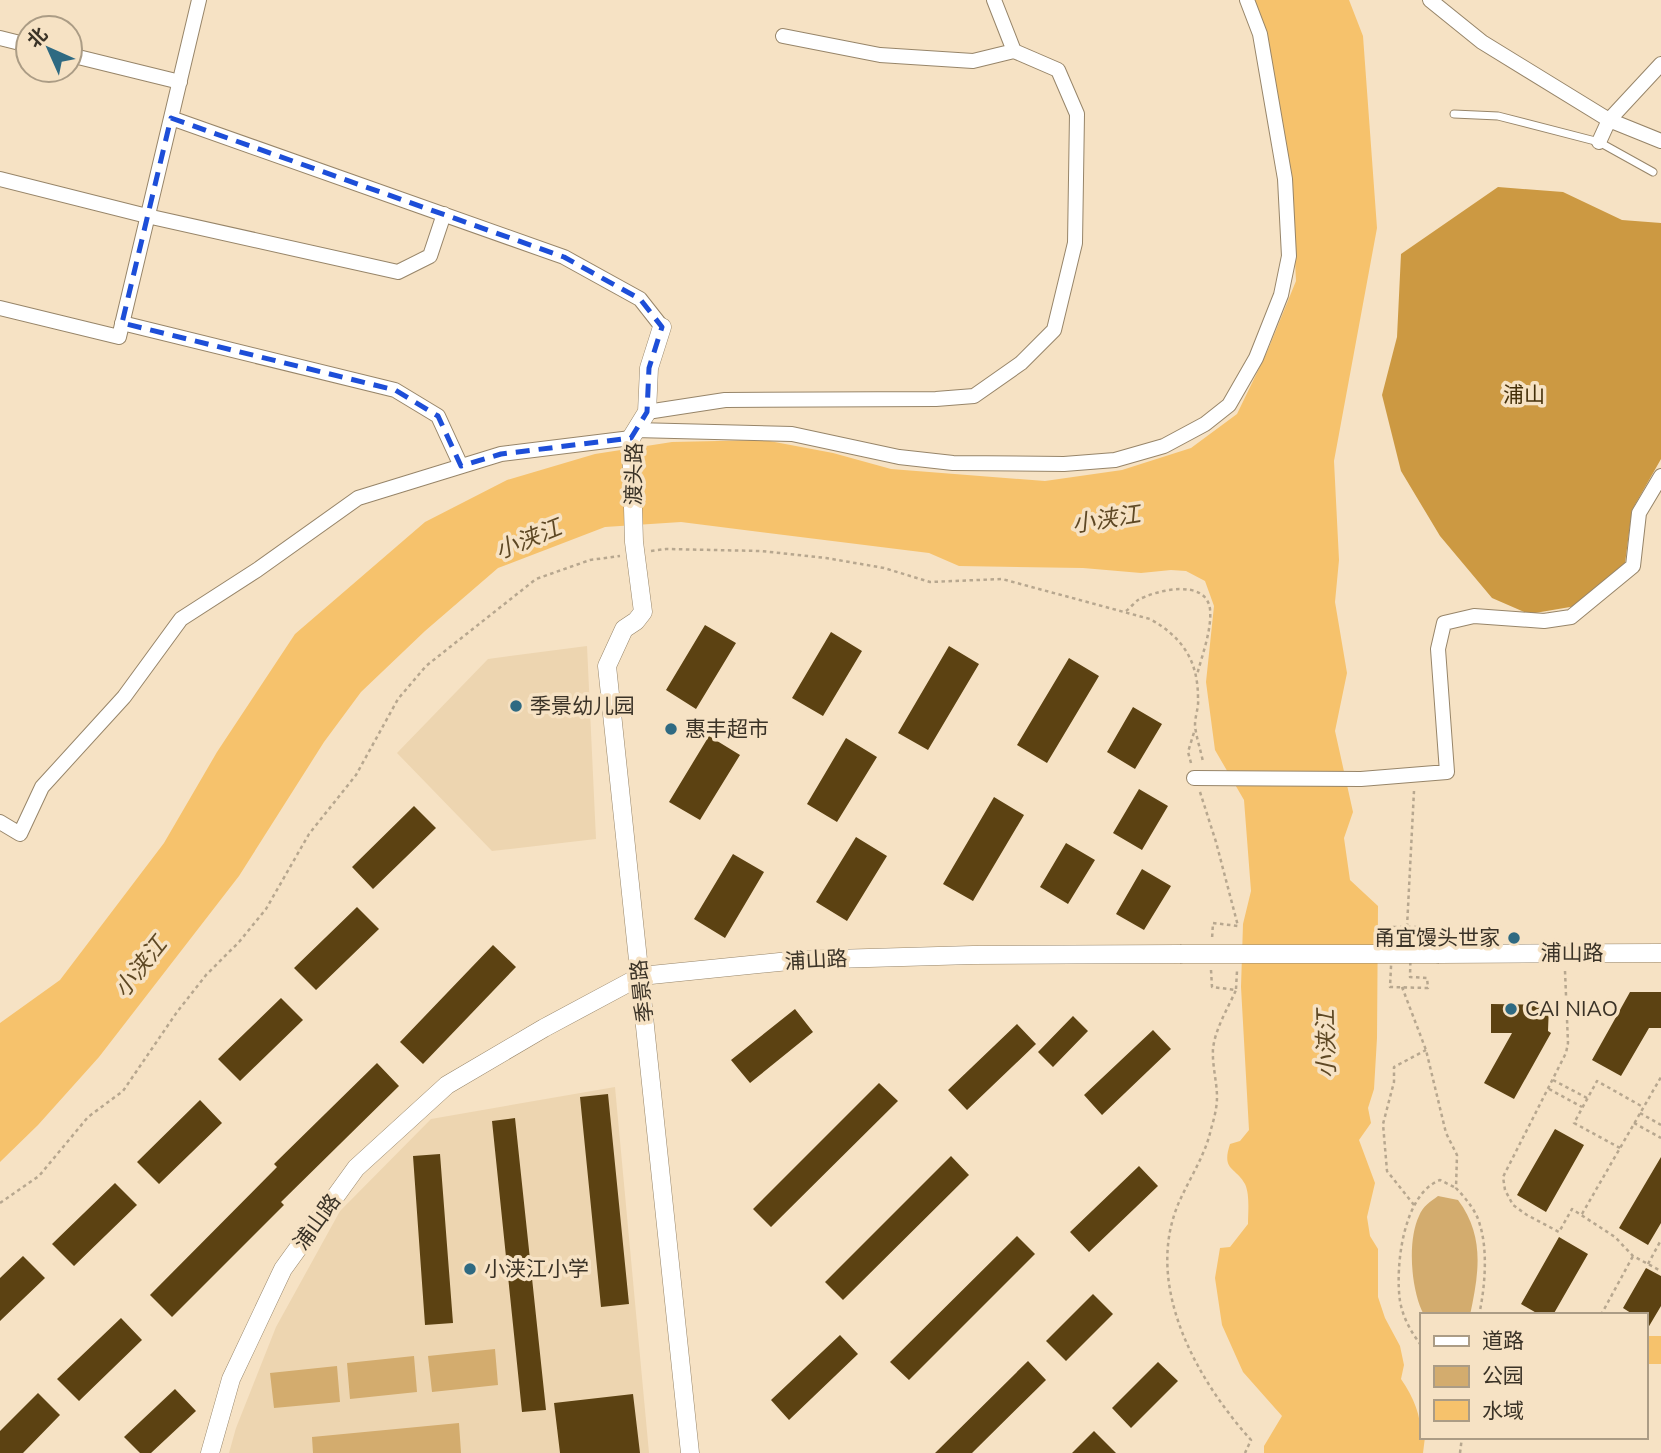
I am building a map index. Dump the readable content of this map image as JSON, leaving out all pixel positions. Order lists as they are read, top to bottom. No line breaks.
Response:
{"streets":{"street":["渡头路","浦山路","季景路"]},"crossings":[["渡头路","季景路"],["浦山路","季景路"]],"water":["小浃江"],"parks":["浦山"],"places":["季景幼儿园","惠丰超市","甬宜馒头世家","CAI NIAO","小浃江小学"],"legend":["道路","公园","水域"],"north":"top left"}
